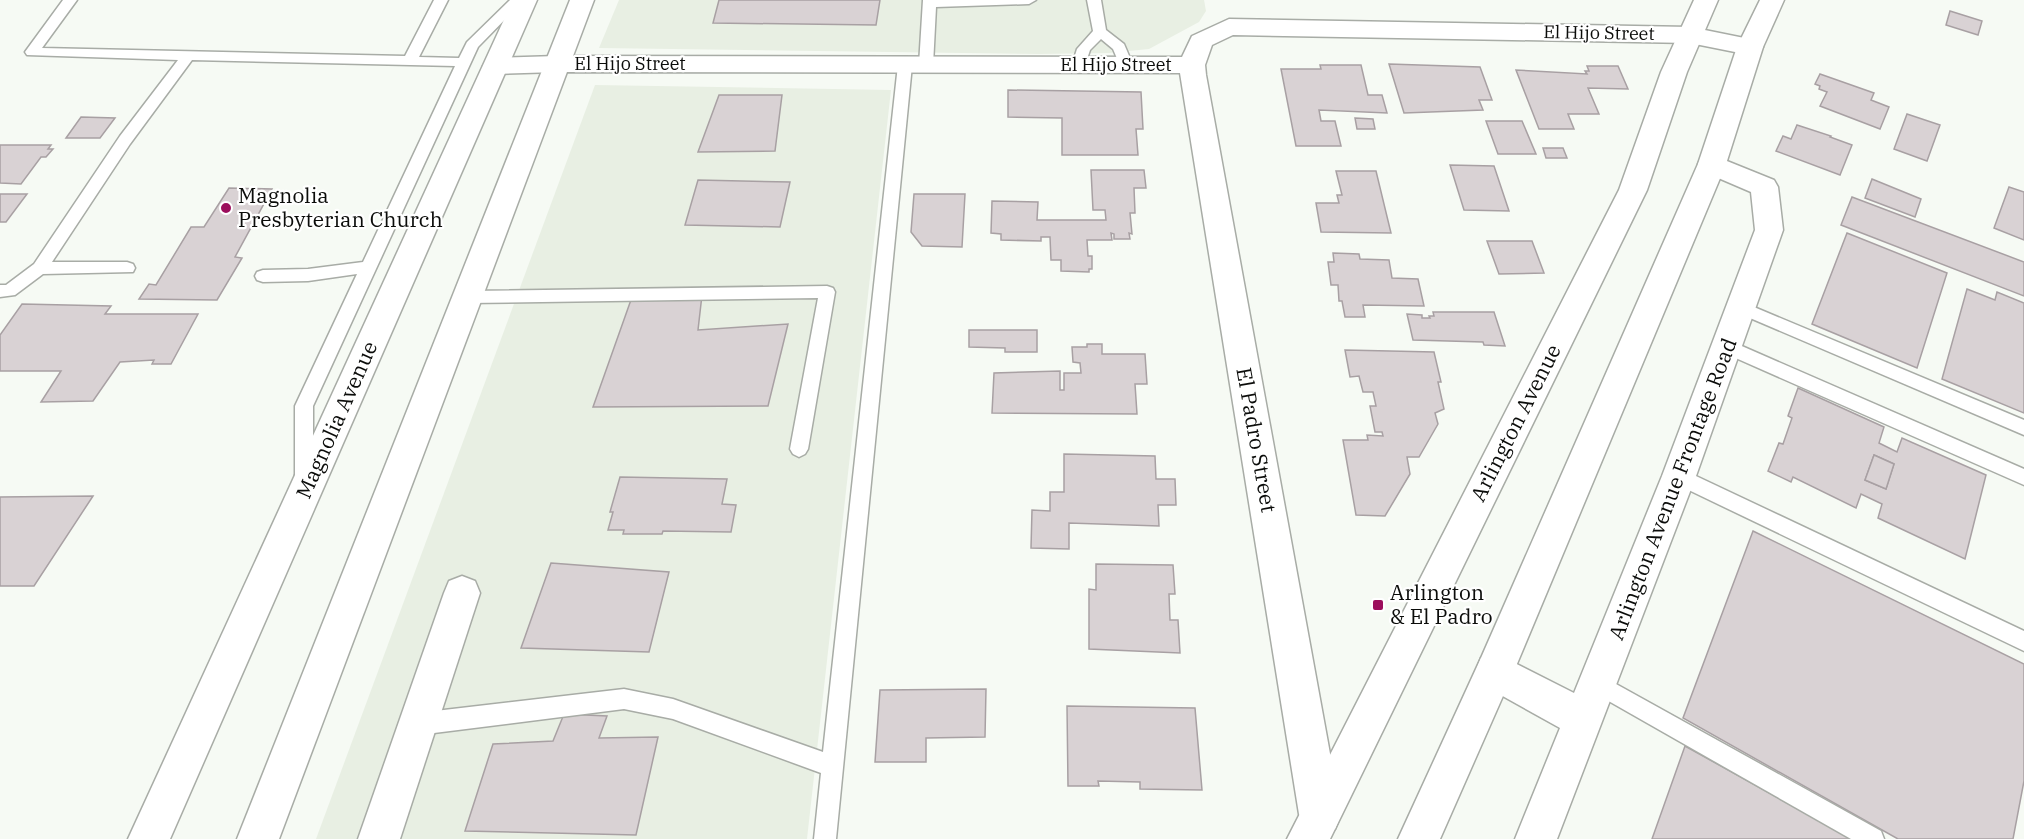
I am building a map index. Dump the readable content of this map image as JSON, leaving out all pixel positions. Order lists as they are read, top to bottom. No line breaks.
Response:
{"streets":{"main road":["El Hijo Street","Magnolia Avenue","Arlington Avenue","El Padro Street","Arlington Avenue Frontage Road"]},"crossings":[["El Hijo Street","Magnolia Avenue"],["El Hijo Street","Arlington Avenue"],["El Hijo Street","El Padro Street"],["Arlington Avenue","El Padro Street"]],"places":{"other":["Magnolia Presbyterian Church"],"transit":["Arlington & El Padro"]}}
